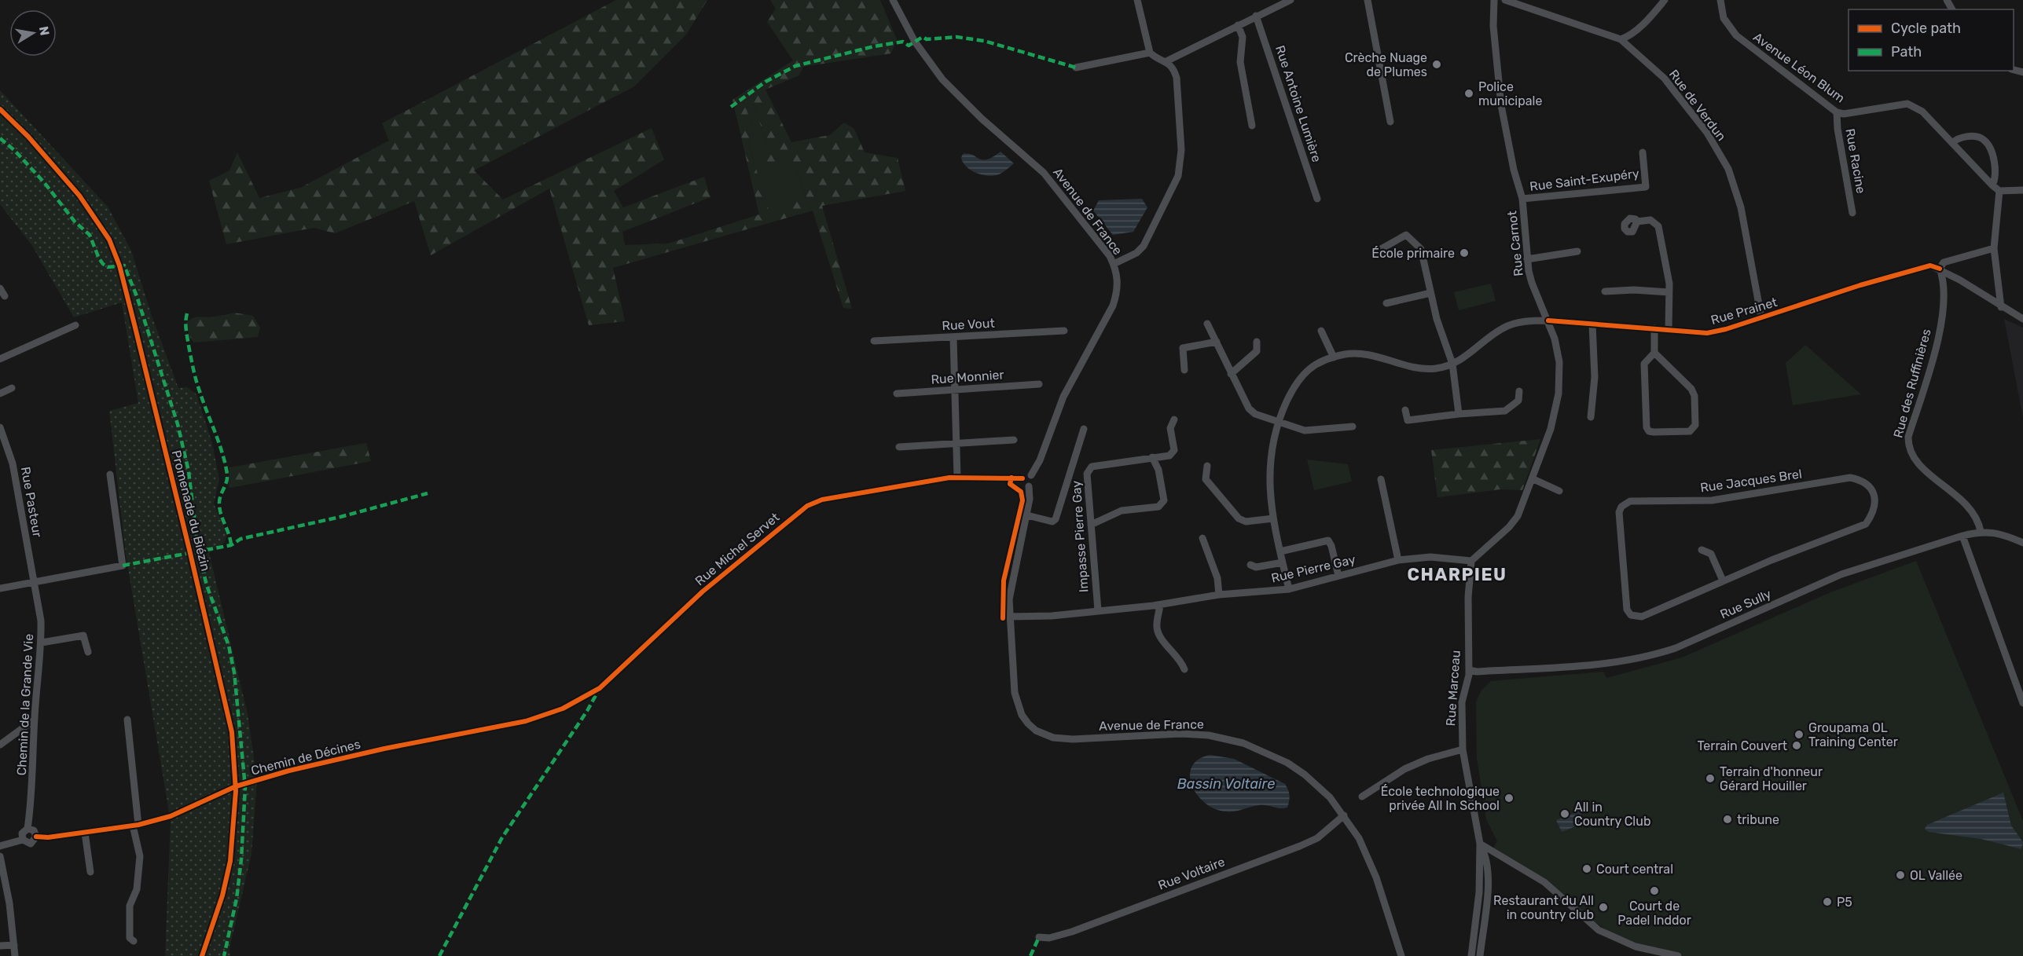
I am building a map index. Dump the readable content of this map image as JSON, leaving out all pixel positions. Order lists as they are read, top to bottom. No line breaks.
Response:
{"streets":{"street":["Avenue Léon Blum","Rue Antoine Lumière","Rue de Verdun","Rue Racine","Rue Saint-Exupéry","Avenue de France","Rue Carnot","Rue Prainet","Rue Vout","Rue Monnier","Rue des Ruffinières","Rue Jacques Brel","Rue Pasteur","Promenade du Biézin","Impasse Pierre Gay","Rue Michel Servet","Rue Pierre Gay","Rue Sully","Rue Marceau","Chemin de la Grande Vie","Chemin de Décines","Rue Voltaire"]},"crossings":[["Avenue Léon Blum","Rue Racine"],["Rue de Verdun","Rue Prainet"],["Rue Saint-Exupéry","Rue Carnot"],["Avenue de France","Rue Michel Servet"],["Avenue de France","Rue Pierre Gay"],["Avenue de France","Rue Voltaire"],["Rue Carnot","Rue Prainet"],["Rue Carnot","Rue Pierre Gay"],["Rue Carnot","Rue Marceau"],["Rue Prainet","Rue des Ruffinières"],["Rue Prainet","Rue Pierre Gay"],["Rue des Ruffinières","Rue Sully"],["Rue Pasteur","Chemin de la Grande Vie"],["Promenade du Biézin","Chemin de Décines"],["Impasse Pierre Gay","Rue Pierre Gay"],["Rue Michel Servet","Chemin de Décines"],["Rue Pierre Gay","Rue Marceau"],["Rue Sully","Rue Marceau"],["Chemin de la Grande Vie","Chemin de Décines"]],"districts":["CHARPIEU"],"water":["Bassin Voltaire"],"places":["Crèche Nuage de Plumes","Police municipale","École primaire","Groupama OL Training Center","Terrain Couvert","Terrain d'honneur Gérard Houiller","École technologique privée All In School","All in Country Club","tribune","Court central","OL Vallée","Court de Padel Inddor","P5","Restaurant du All in country club"],"legend":["Cycle path","Path"],"north":"right"}
